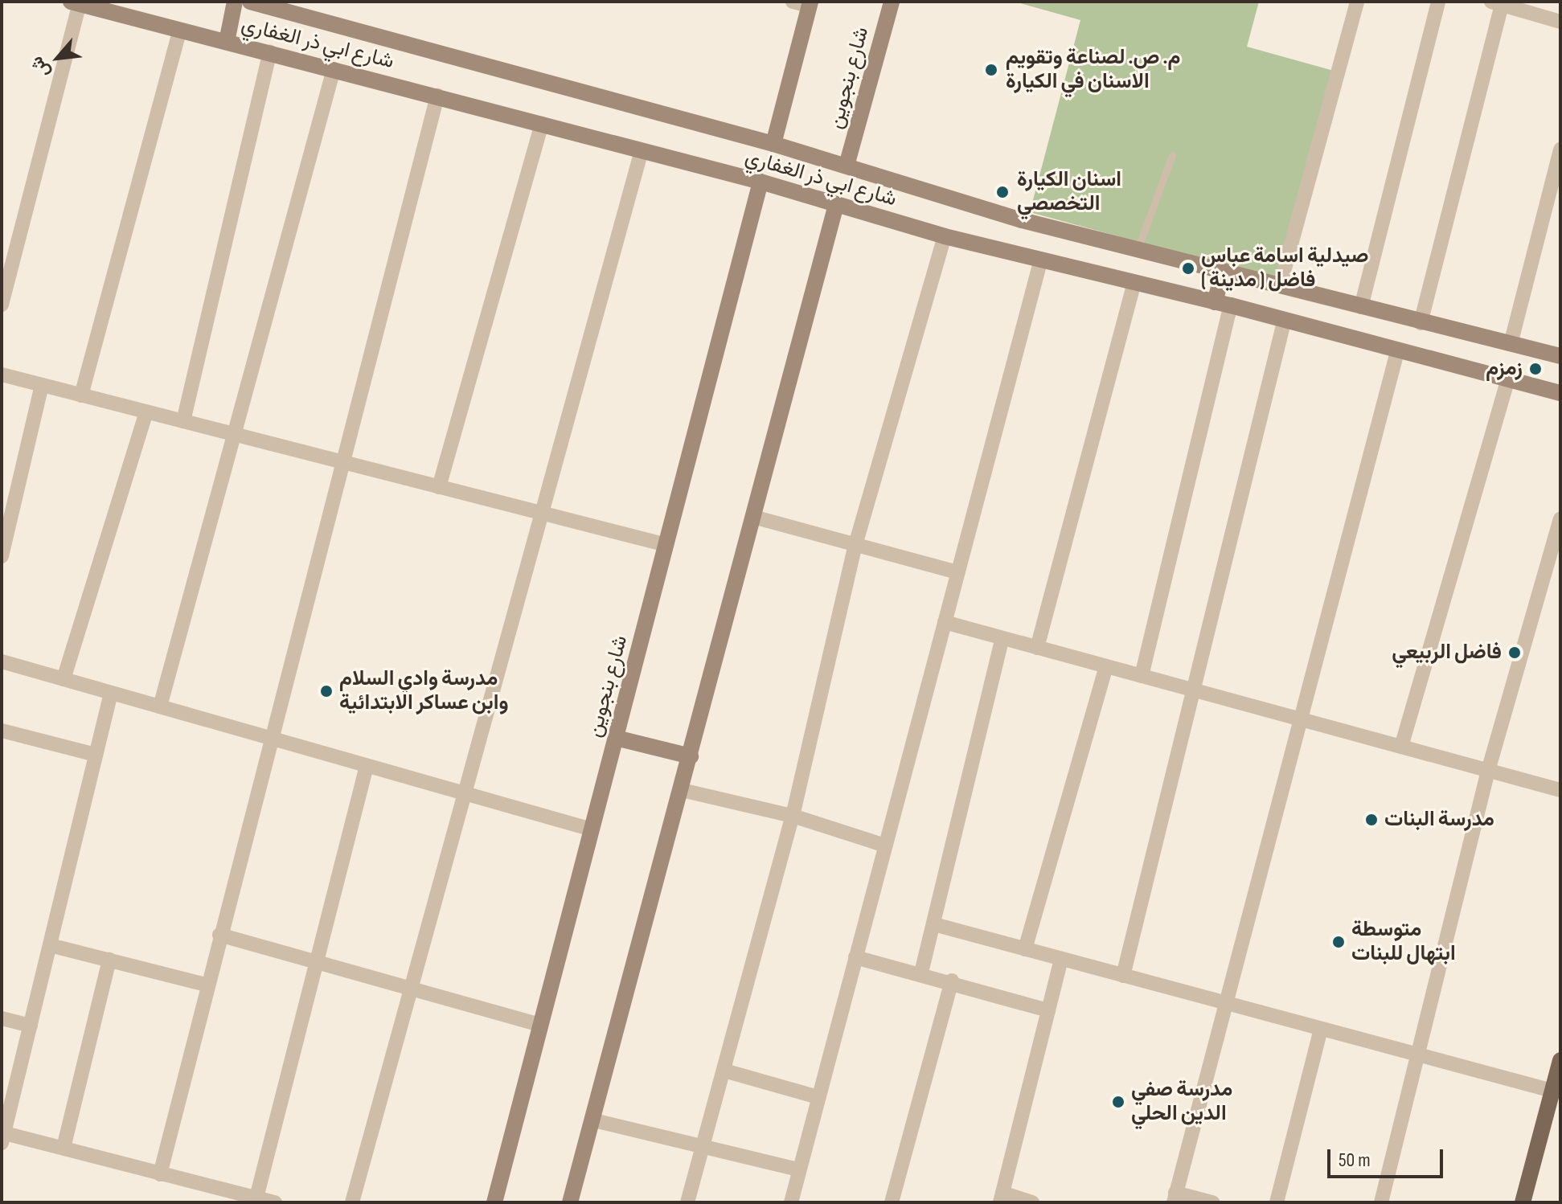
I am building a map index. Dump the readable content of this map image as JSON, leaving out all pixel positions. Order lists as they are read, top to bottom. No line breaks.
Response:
{"streets":{"main road":["شارع ابي ذر الغفاري","شارع بنجوين"]},"crossings":[["شارع ابي ذر الغفاري","شارع بنجوين"]],"places":["م. ص. لصناعة وتقويم الاسنان في الكيارة","اسنان الكيارة التخصصي","صيدلية اسامة عباس فاضل ( مدينة )","زمزم","فاضل الربيعي","مدرسة وادي السلام وابن عساكر الابتدائية","مدرسة البنات","متوسطة ابتهال للبنات","مدرسة صفي الدين الحلي"],"scale_bar":"50 m","north":"bottom left"}
